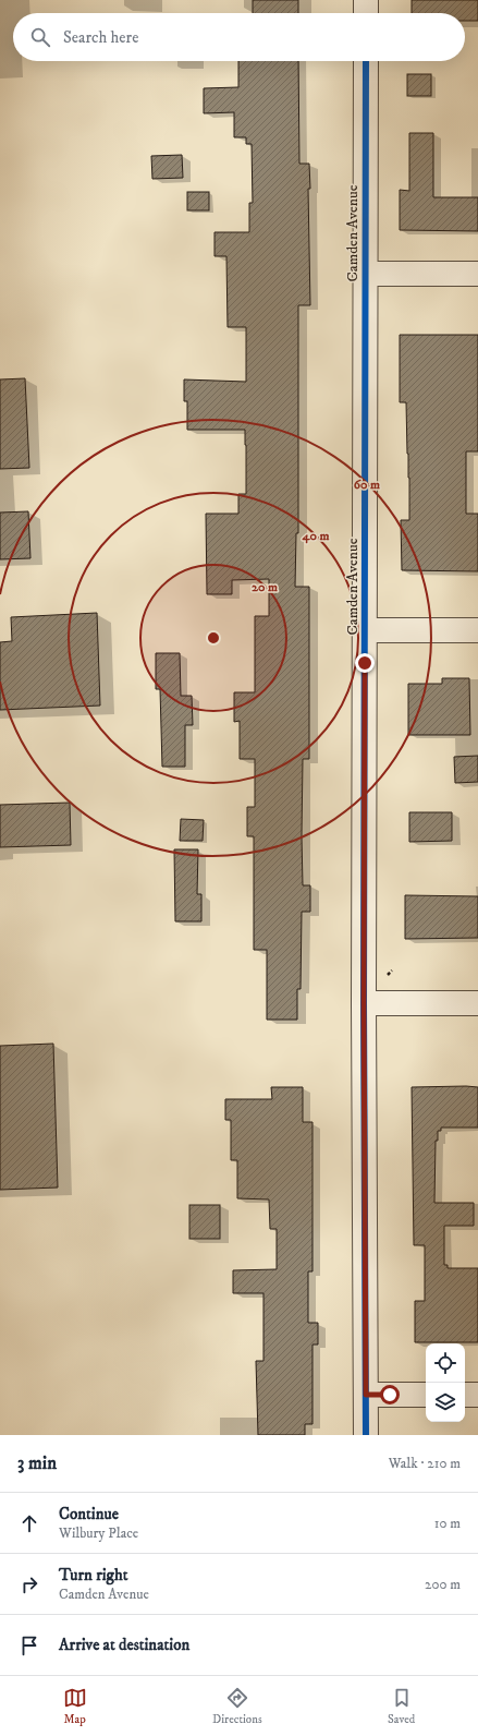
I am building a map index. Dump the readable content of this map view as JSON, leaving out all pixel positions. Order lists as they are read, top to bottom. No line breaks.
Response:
{"streets":{"street":["Camden Avenue"]},"page":{"search":"Search here","heading":["3 min","Walk · 210 m"],"list":[["Continue","Wilbury Place","10 m"],["Turn right","Camden Avenue","200 m"],"Arrive at destination"],"nav":["Map","Directions","Saved"]},"rings":["60 m","40 m","20 m"]}
